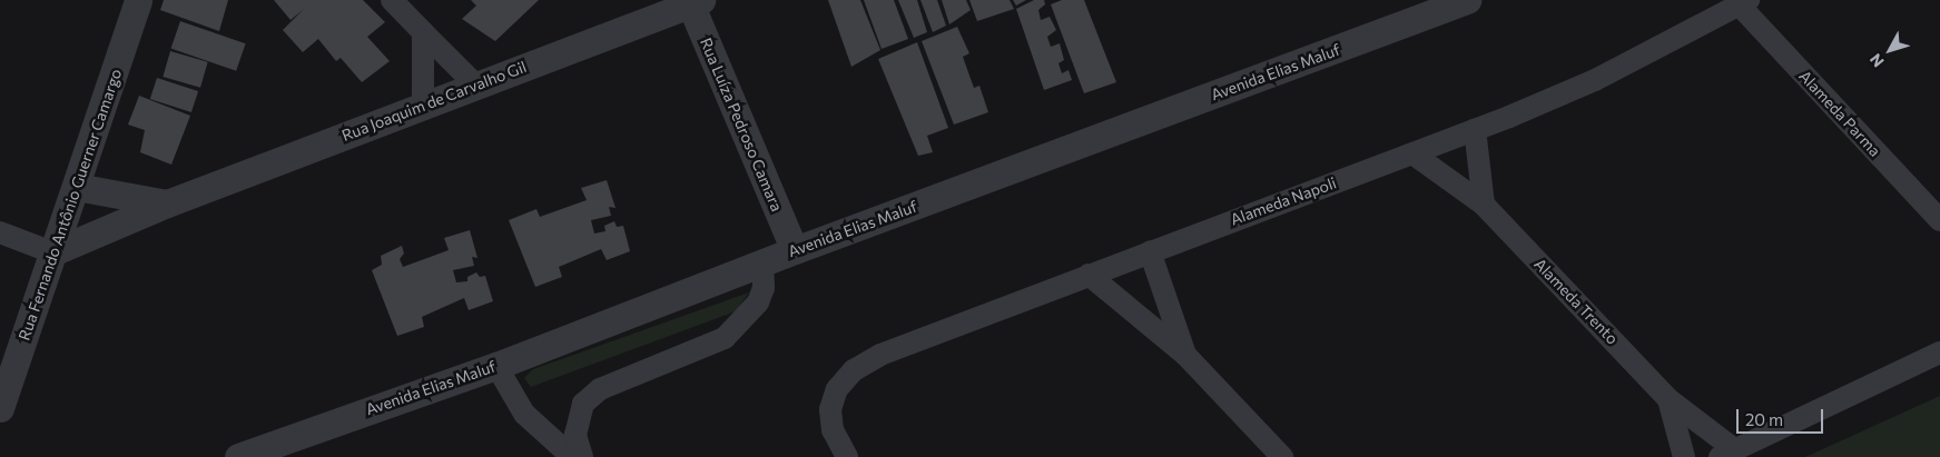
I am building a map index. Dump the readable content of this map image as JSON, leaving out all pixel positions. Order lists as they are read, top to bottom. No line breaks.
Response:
{"streets":{"street":["Avenida Elias Maluf","Rua Joaquim de Carvalho Gil","Alameda Parma","Rua Luíza Pedroso Camara","Alameda Napoli","Rua Fernando Antônio Guerner Camargo","Alameda Trento"]},"crossings":[["Avenida Elias Maluf","Rua Luíza Pedroso Camara"],["Rua Joaquim de Carvalho Gil","Rua Luíza Pedroso Camara"],["Rua Joaquim de Carvalho Gil","Rua Fernando Antônio Guerner Camargo"],["Alameda Parma","Alameda Napoli"],["Alameda Napoli","Alameda Trento"]],"scale_bar":"20 m","north":"bottom left"}
